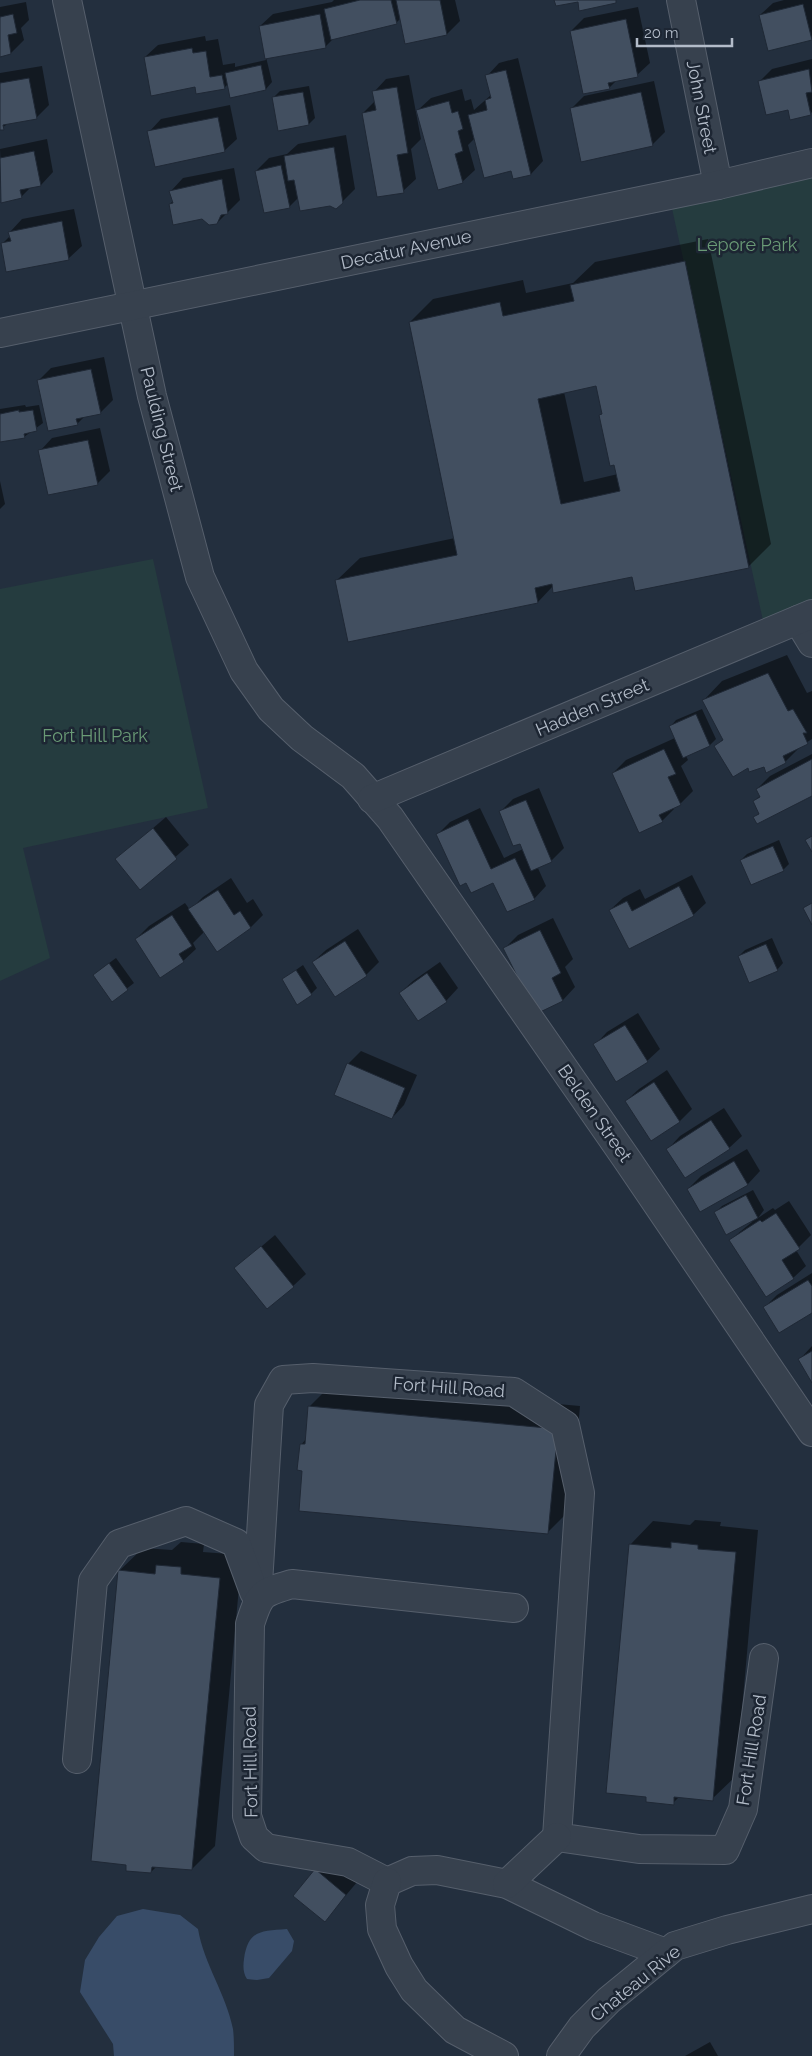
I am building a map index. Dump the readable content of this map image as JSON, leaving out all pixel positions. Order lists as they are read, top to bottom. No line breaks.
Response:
{"streets":{"street":["John Street","Decatur Avenue","Paulding Street","Hadden Street","Belden Street","Fort Hill Road","Chateau Rive"]},"crossings":[["John Street","Decatur Avenue"],["Decatur Avenue","Paulding Street"],["Paulding Street","Hadden Street"],["Paulding Street","Belden Street"],["Hadden Street","Belden Street"]],"parks":["Lepore Park","Fort Hill Park"],"scale_bar":"20 m"}
